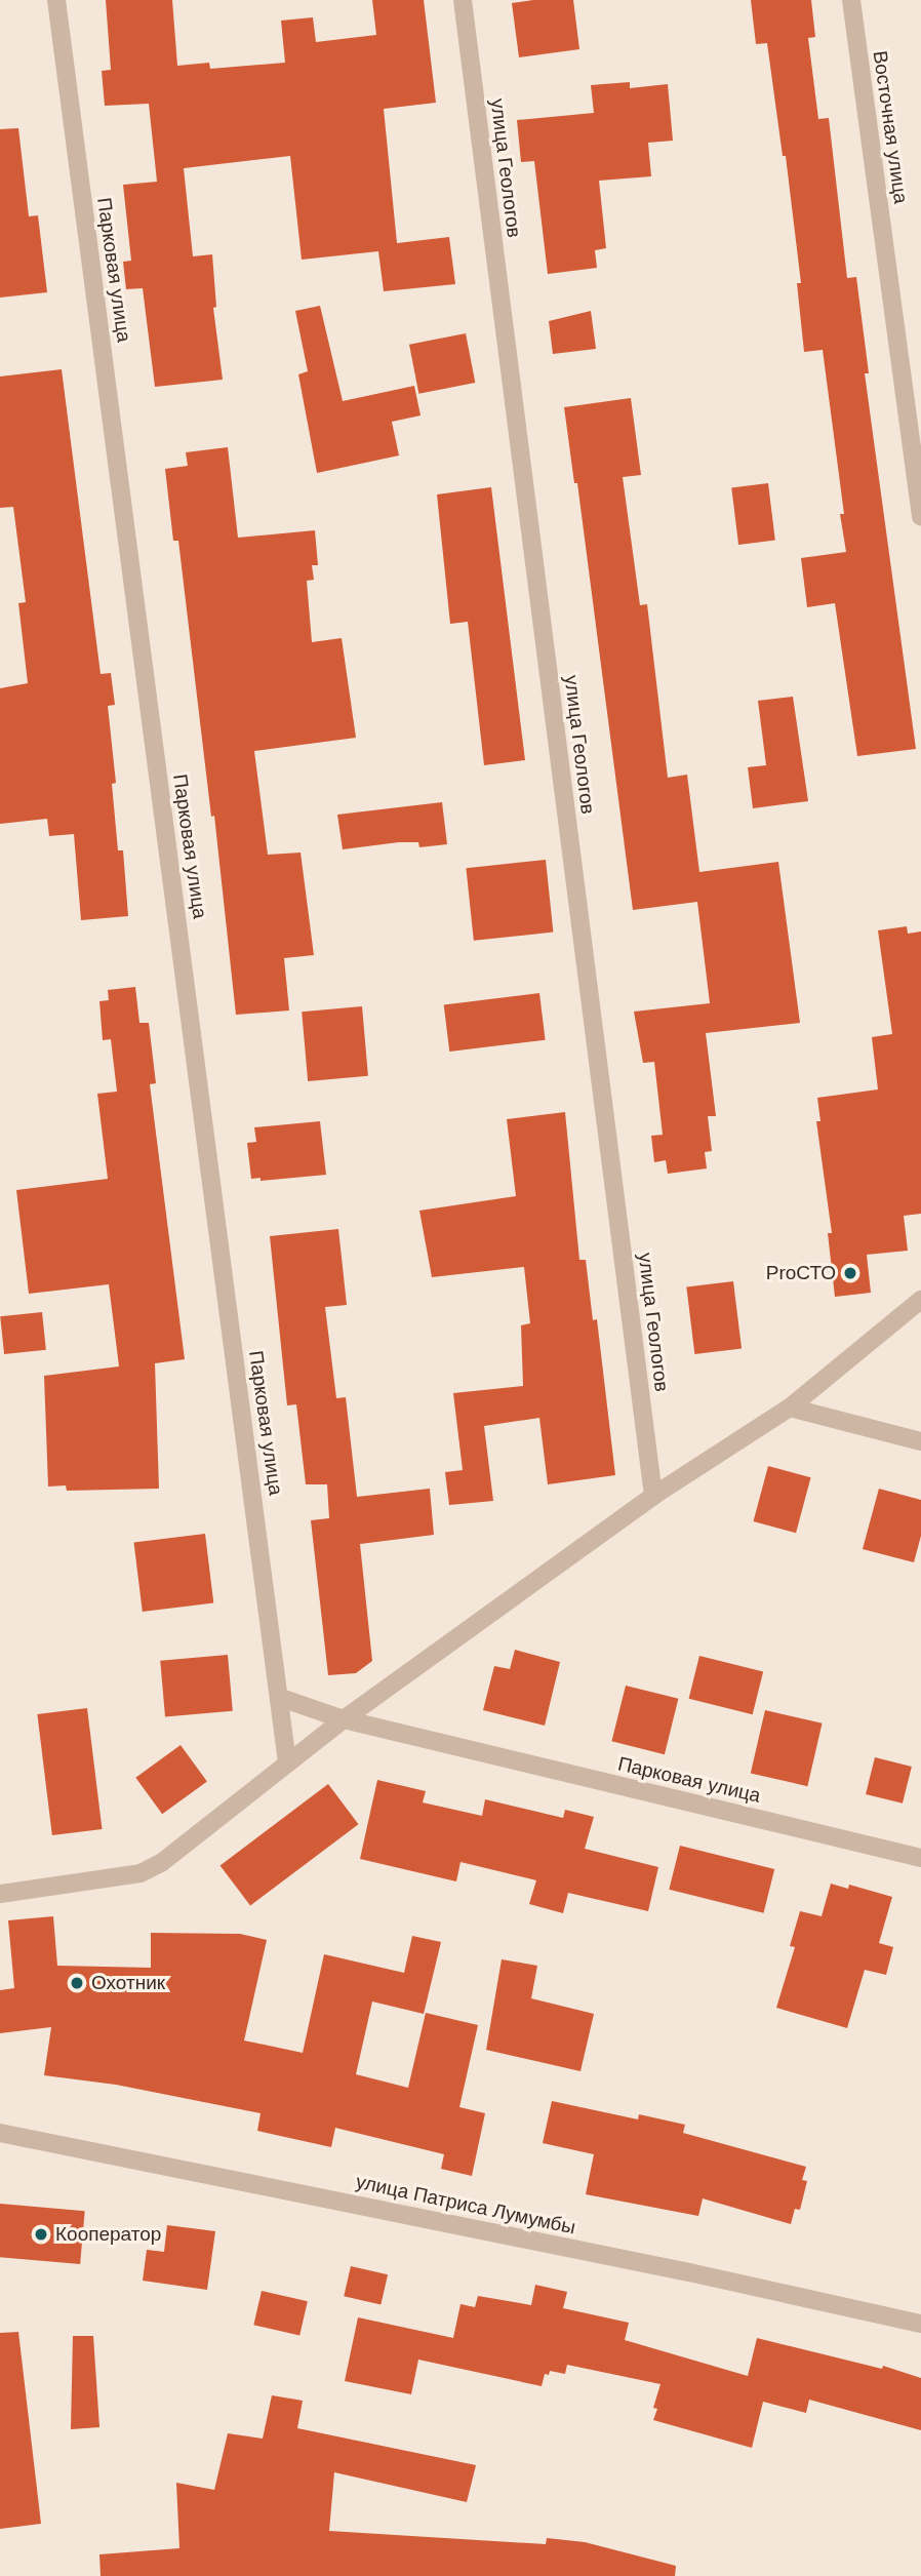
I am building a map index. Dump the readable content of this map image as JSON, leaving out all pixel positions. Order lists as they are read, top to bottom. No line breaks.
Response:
{"streets":{"street":["Восточная улица","улица Геологов","Парковая улица","улица Патриса Лумумбы"]},"places":["ProСТО","Охотник","Кооператор"]}
